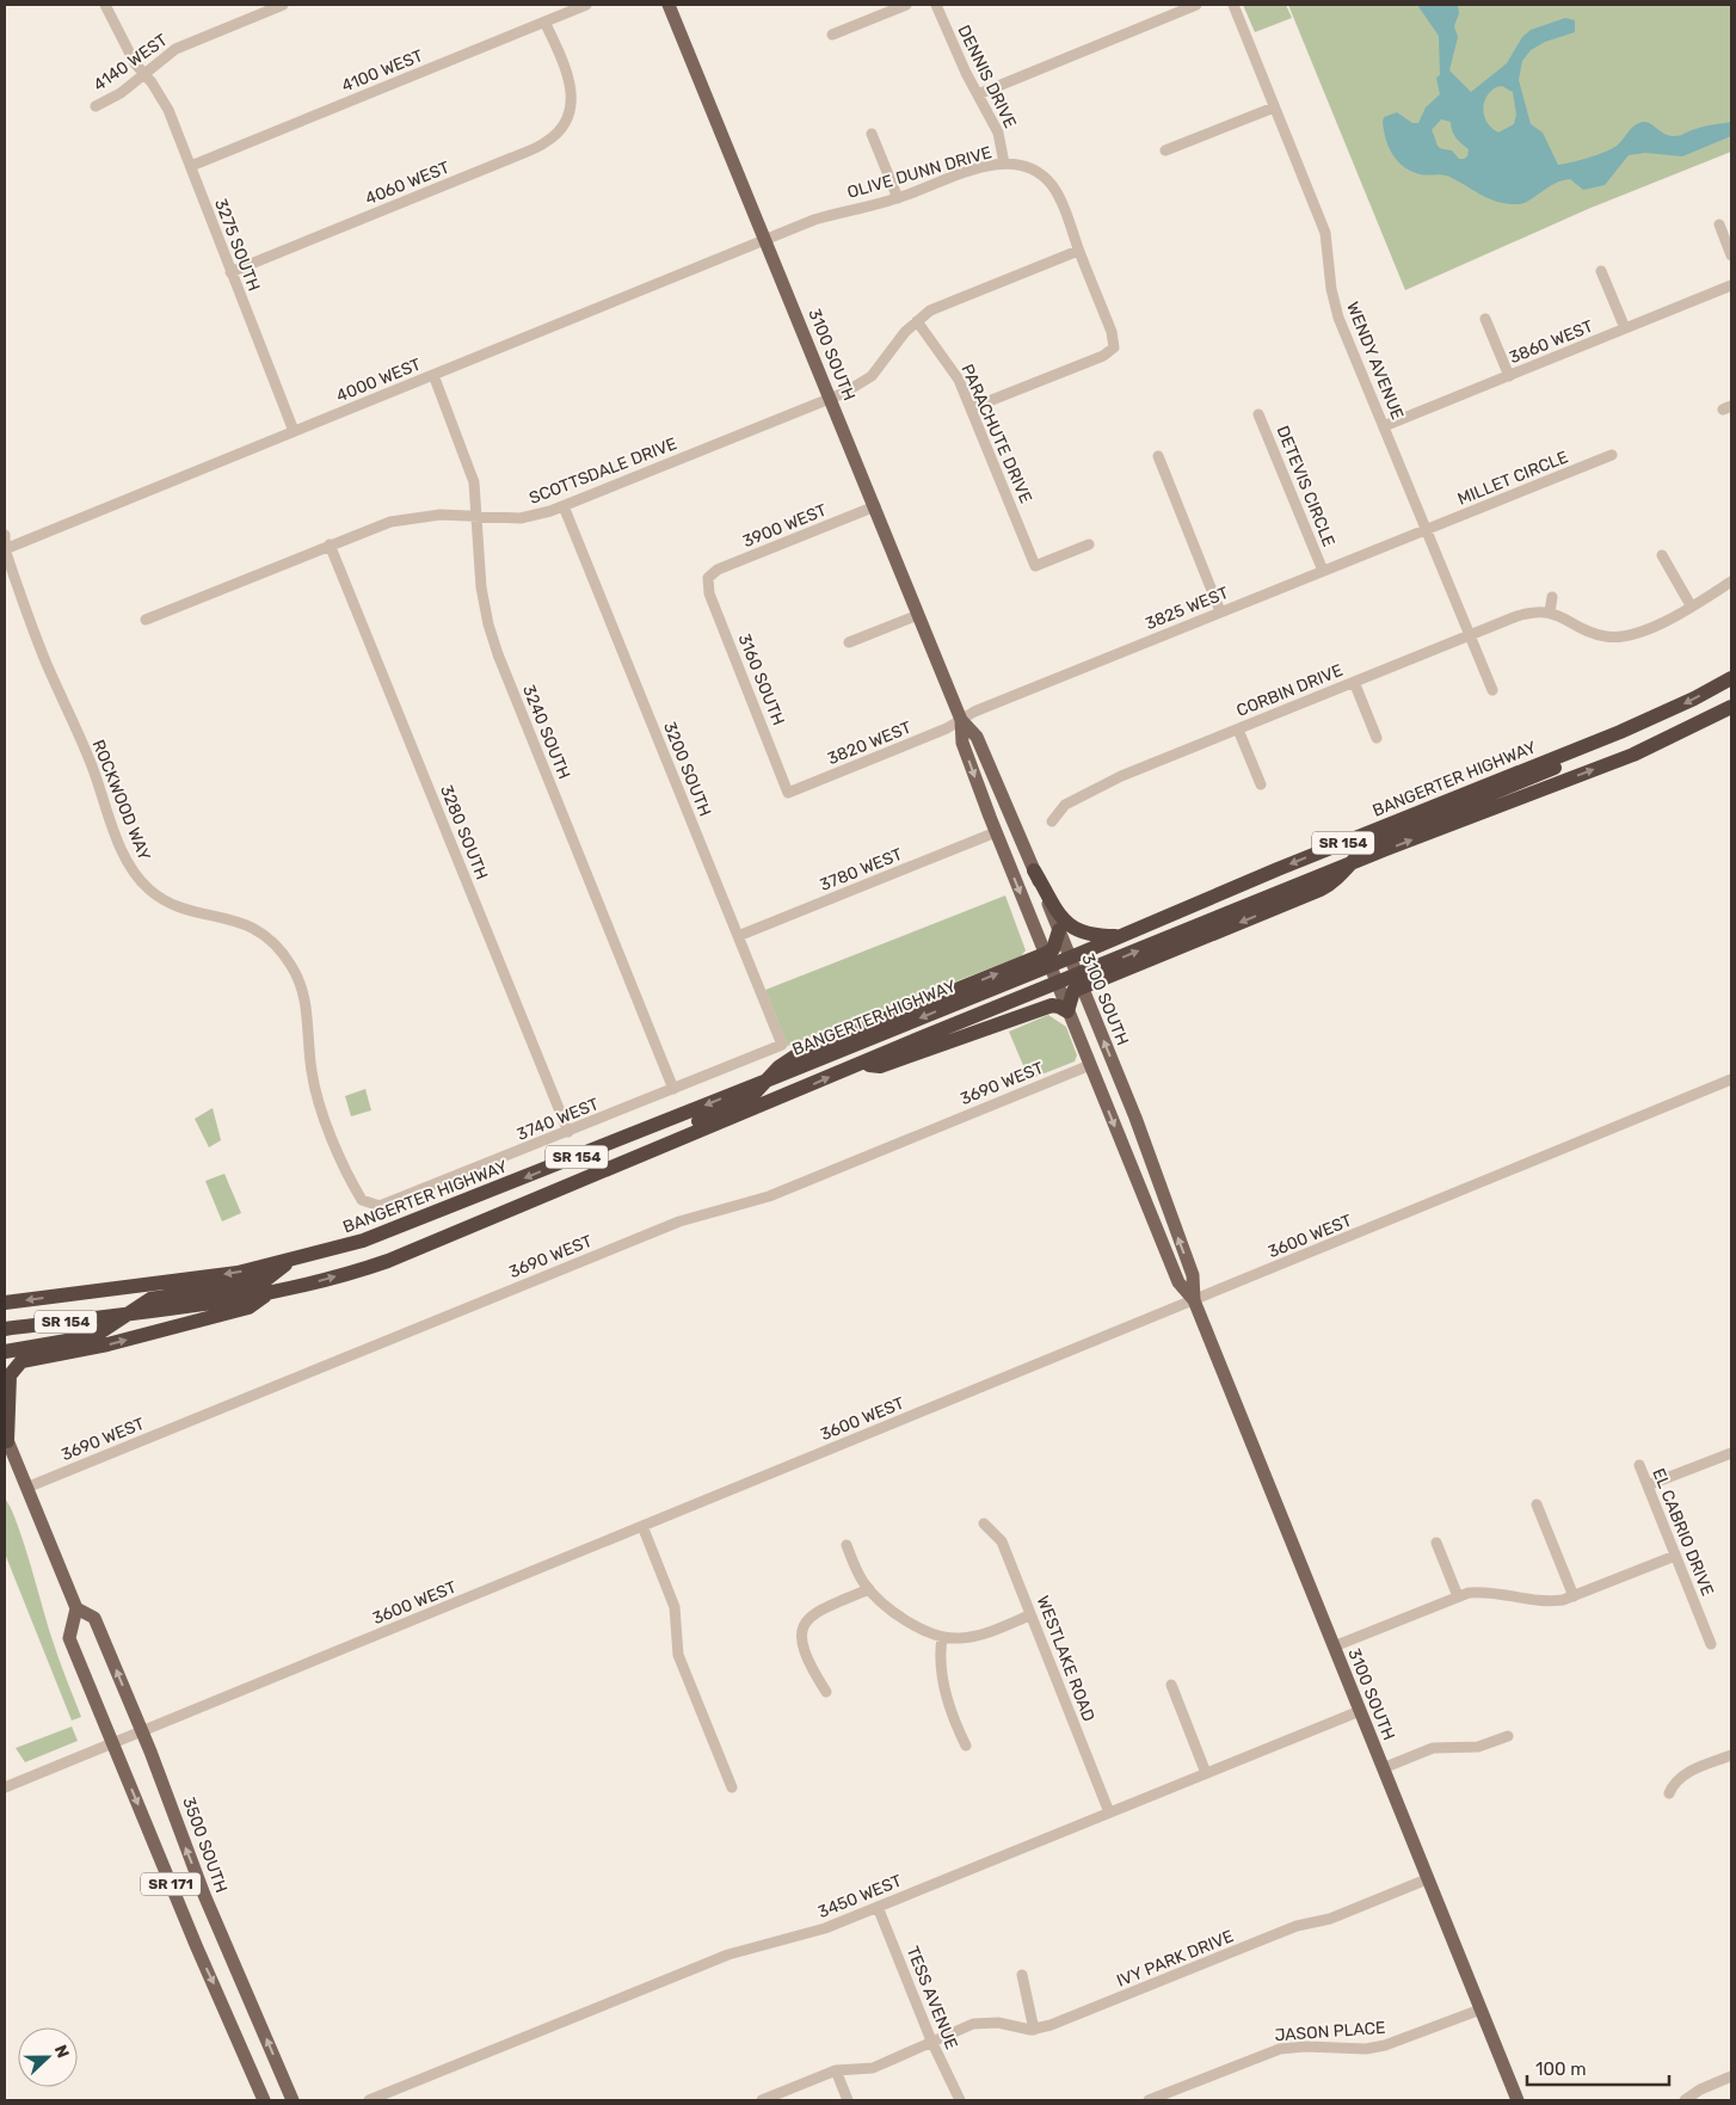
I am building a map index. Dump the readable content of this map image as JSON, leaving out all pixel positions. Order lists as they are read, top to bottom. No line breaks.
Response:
{"streets":{"highway":["BANGERTER HIGHWAY","SR 154"],"main road":["3100 SOUTH","3500 SOUTH","SR 171"],"street":["4140 WEST","4100 WEST","DENNIS DRIVE","OLIVE DUNN DRIVE","4060 WEST","3275 SOUTH","3860 WEST","WENDY AVENUE","4000 WEST","PARACHUTE DRIVE","SCOTTSDALE DRIVE","MILLET CIRCLE","DETEVIS CIRCLE","3900 WEST","3825 WEST","3160 SOUTH","CORBIN DRIVE","3240 SOUTH","3820 WEST","3200 SOUTH","ROCKWOOD WAY","3280 SOUTH","3780 WEST","3690 WEST","3740 WEST","3600 WEST","EL CABRIO DRIVE","WESTLAKE ROAD","3450 WEST","IVY PARK DRIVE","TESS AVENUE","JASON PLACE"]},"crossings":[["4140 WEST","3275 SOUTH"],["4100 WEST","4060 WEST"],["4100 WEST","3275 SOUTH"],["DENNIS DRIVE","OLIVE DUNN DRIVE"],["OLIVE DUNN DRIVE","3100 SOUTH"],["OLIVE DUNN DRIVE","4000 WEST"],["OLIVE DUNN DRIVE","PARACHUTE DRIVE"],["OLIVE DUNN DRIVE","SCOTTSDALE DRIVE"],["4060 WEST","3275 SOUTH"],["3275 SOUTH","4000 WEST"],["3860 WEST","WENDY AVENUE"],["3100 SOUTH","4000 WEST"],["3100 SOUTH","SCOTTSDALE DRIVE"],["3100 SOUTH","3900 WEST"],["3100 SOUTH","3825 WEST"],["3100 SOUTH","3820 WEST"],["3100 SOUTH","BANGERTER HIGHWAY"],["3100 SOUTH","SR 154"],["3100 SOUTH","3780 WEST"],["3100 SOUTH","3690 WEST"],["3100 SOUTH","3600 WEST"],["3100 SOUTH","3450 WEST"],["3100 SOUTH","IVY PARK DRIVE"],["3100 SOUTH","JASON PLACE"],["WENDY AVENUE","MILLET CIRCLE"],["WENDY AVENUE","3825 WEST"],["WENDY AVENUE","CORBIN DRIVE"],["4000 WEST","3240 SOUTH"],["4000 WEST","ROCKWOOD WAY"],["PARACHUTE DRIVE","SCOTTSDALE DRIVE"],["SCOTTSDALE DRIVE","3240 SOUTH"],["SCOTTSDALE DRIVE","3200 SOUTH"],["SCOTTSDALE DRIVE","3280 SOUTH"],["MILLET CIRCLE","3825 WEST"],["DETEVIS CIRCLE","3825 WEST"],["3900 WEST","3160 SOUTH"],["3825 WEST","3820 WEST"],["3160 SOUTH","3820 WEST"],["3240 SOUTH","3740 WEST"],["3200 SOUTH","3780 WEST"],["3200 SOUTH","3740 WEST"],["ROCKWOOD WAY","3740 WEST"],["3280 SOUTH","3740 WEST"],["3690 WEST","3500 SOUTH"],["3600 WEST","3500 SOUTH"],["3600 WEST","SR 171"],["WESTLAKE ROAD","3450 WEST"],["3500 SOUTH","SR 171"],["3450 WEST","TESS AVENUE"]],"scale_bar":"100 m","north":"right"}
